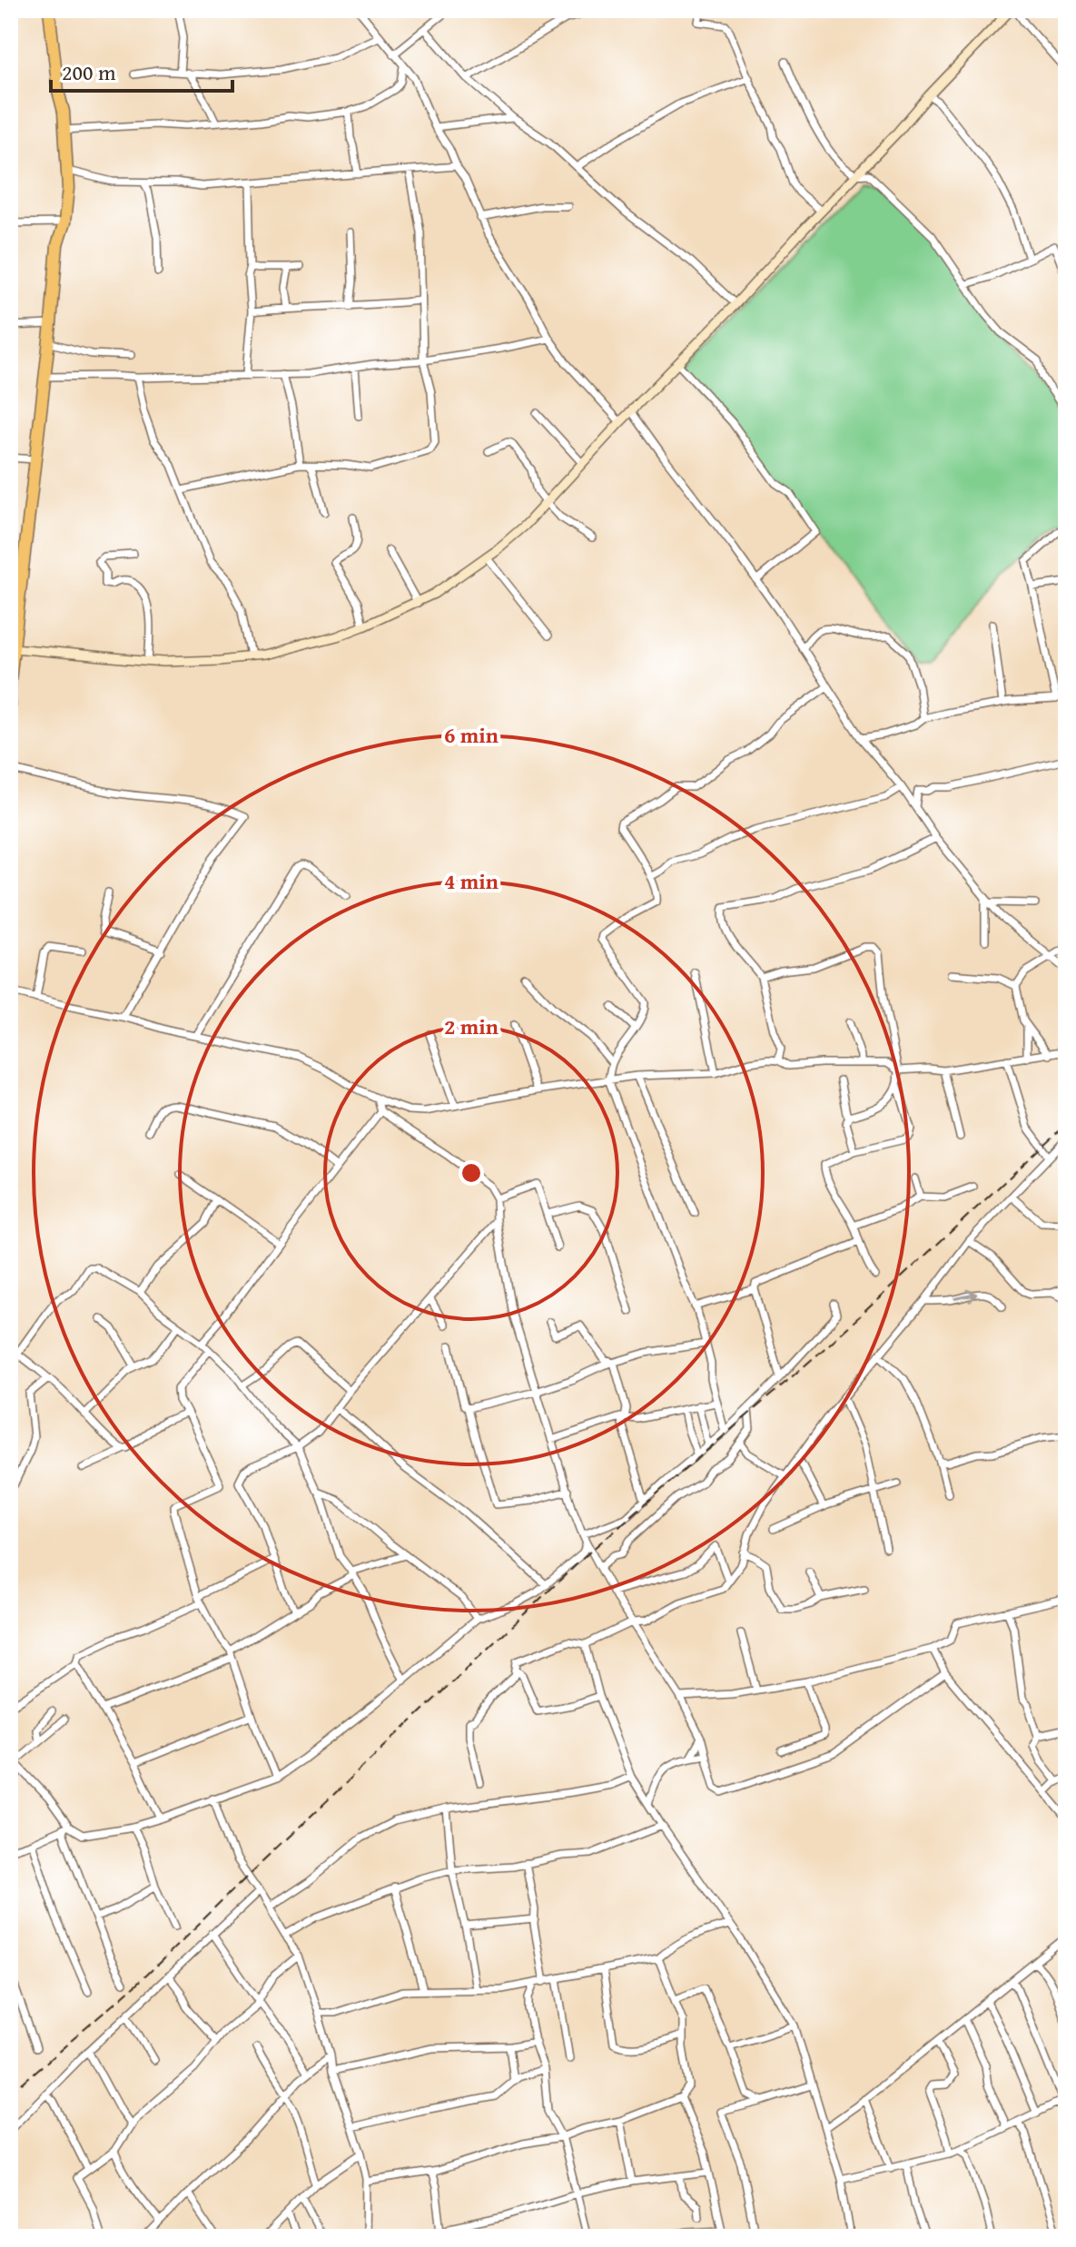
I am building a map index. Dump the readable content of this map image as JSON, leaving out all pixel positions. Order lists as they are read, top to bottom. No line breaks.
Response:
{"scale_bar":"200 m","rings":["6 min","4 min","2 min"]}
